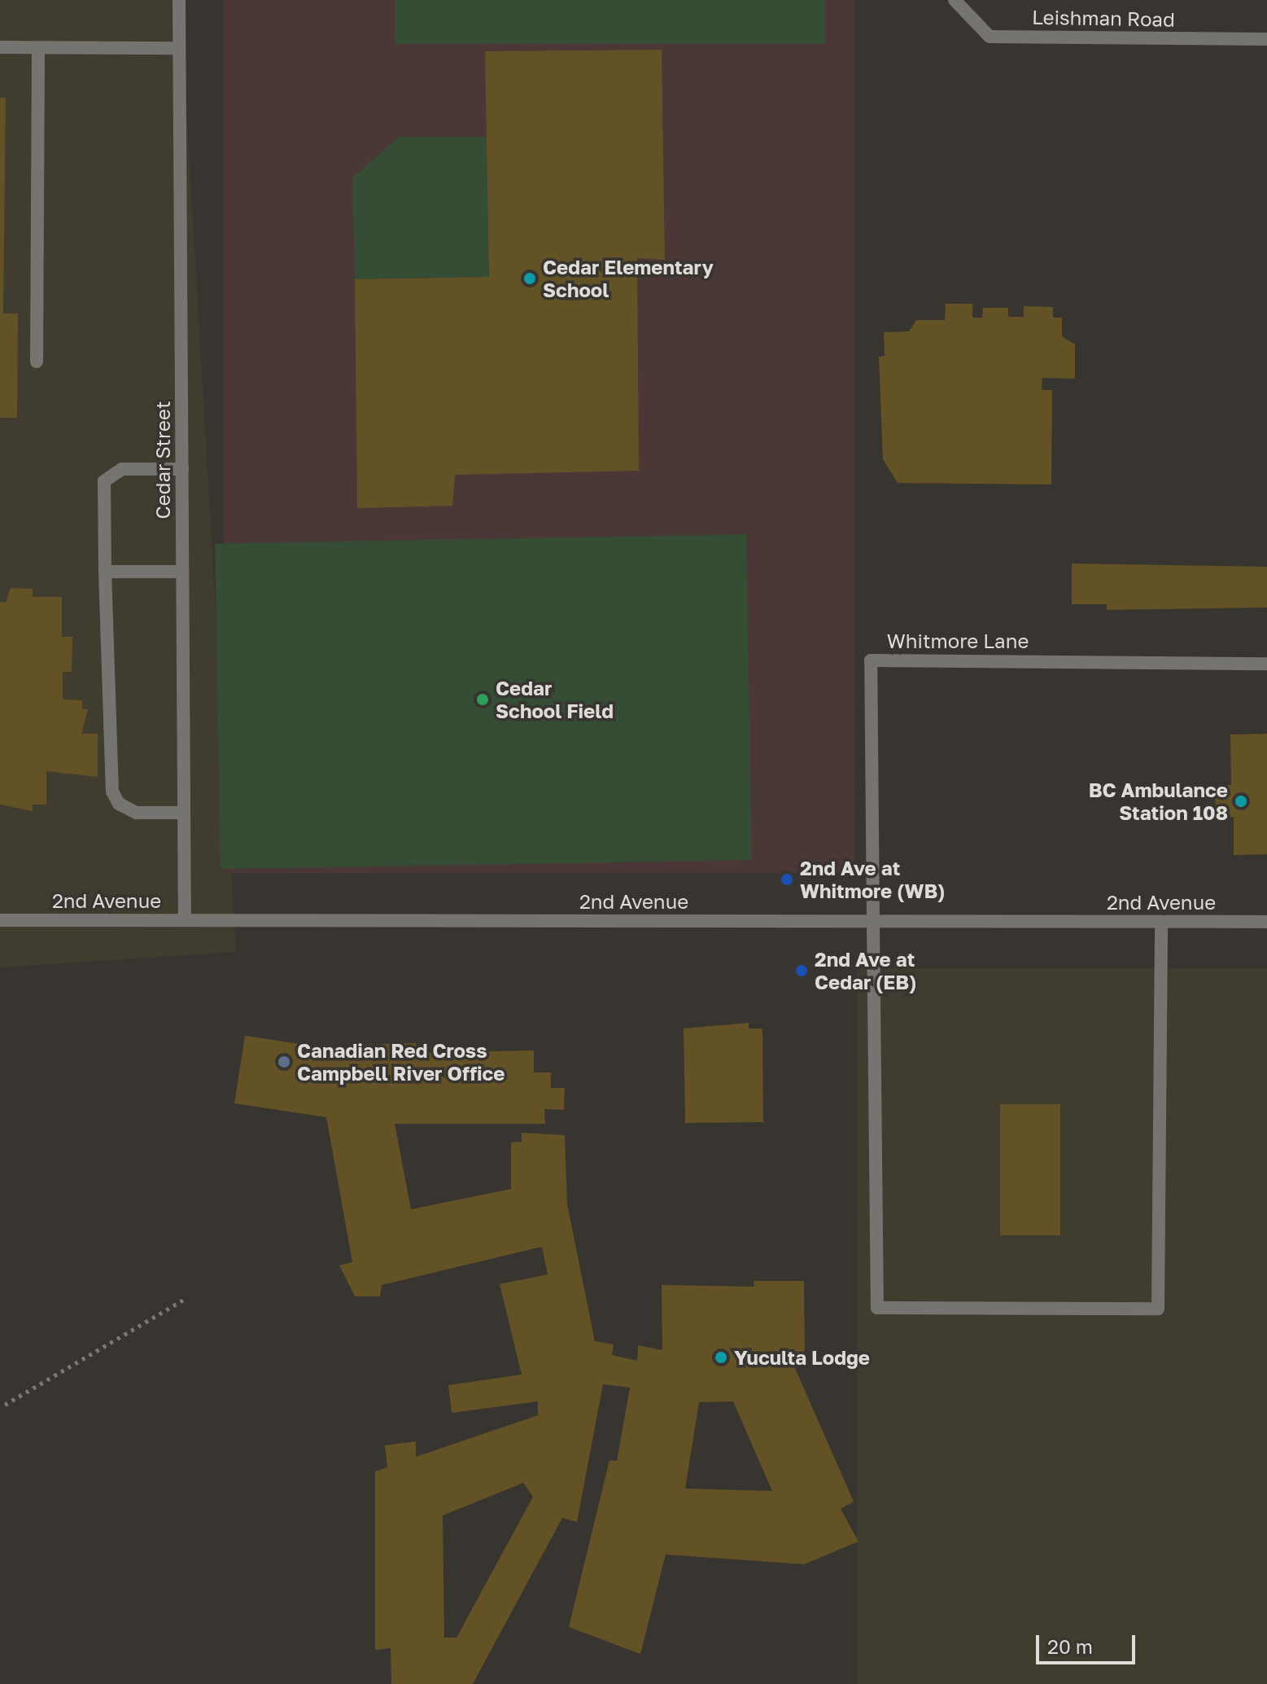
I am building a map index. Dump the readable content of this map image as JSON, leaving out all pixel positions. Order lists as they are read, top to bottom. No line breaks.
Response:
{"streets":{"street":["Leishman Road","Cedar Street","Whitmore Lane","2nd Avenue"]},"crossings":[["Cedar Street","2nd Avenue"],["Whitmore Lane","2nd Avenue"]],"places":["Cedar Elementary School","Cedar School Field","BC Ambulance Station 108","2nd Ave at Whitmore (WB)","2nd Ave at Cedar (EB)","Canadian Red Cross Campbell River Office","Yuculta Lodge"],"scale_bar":"20 m"}
